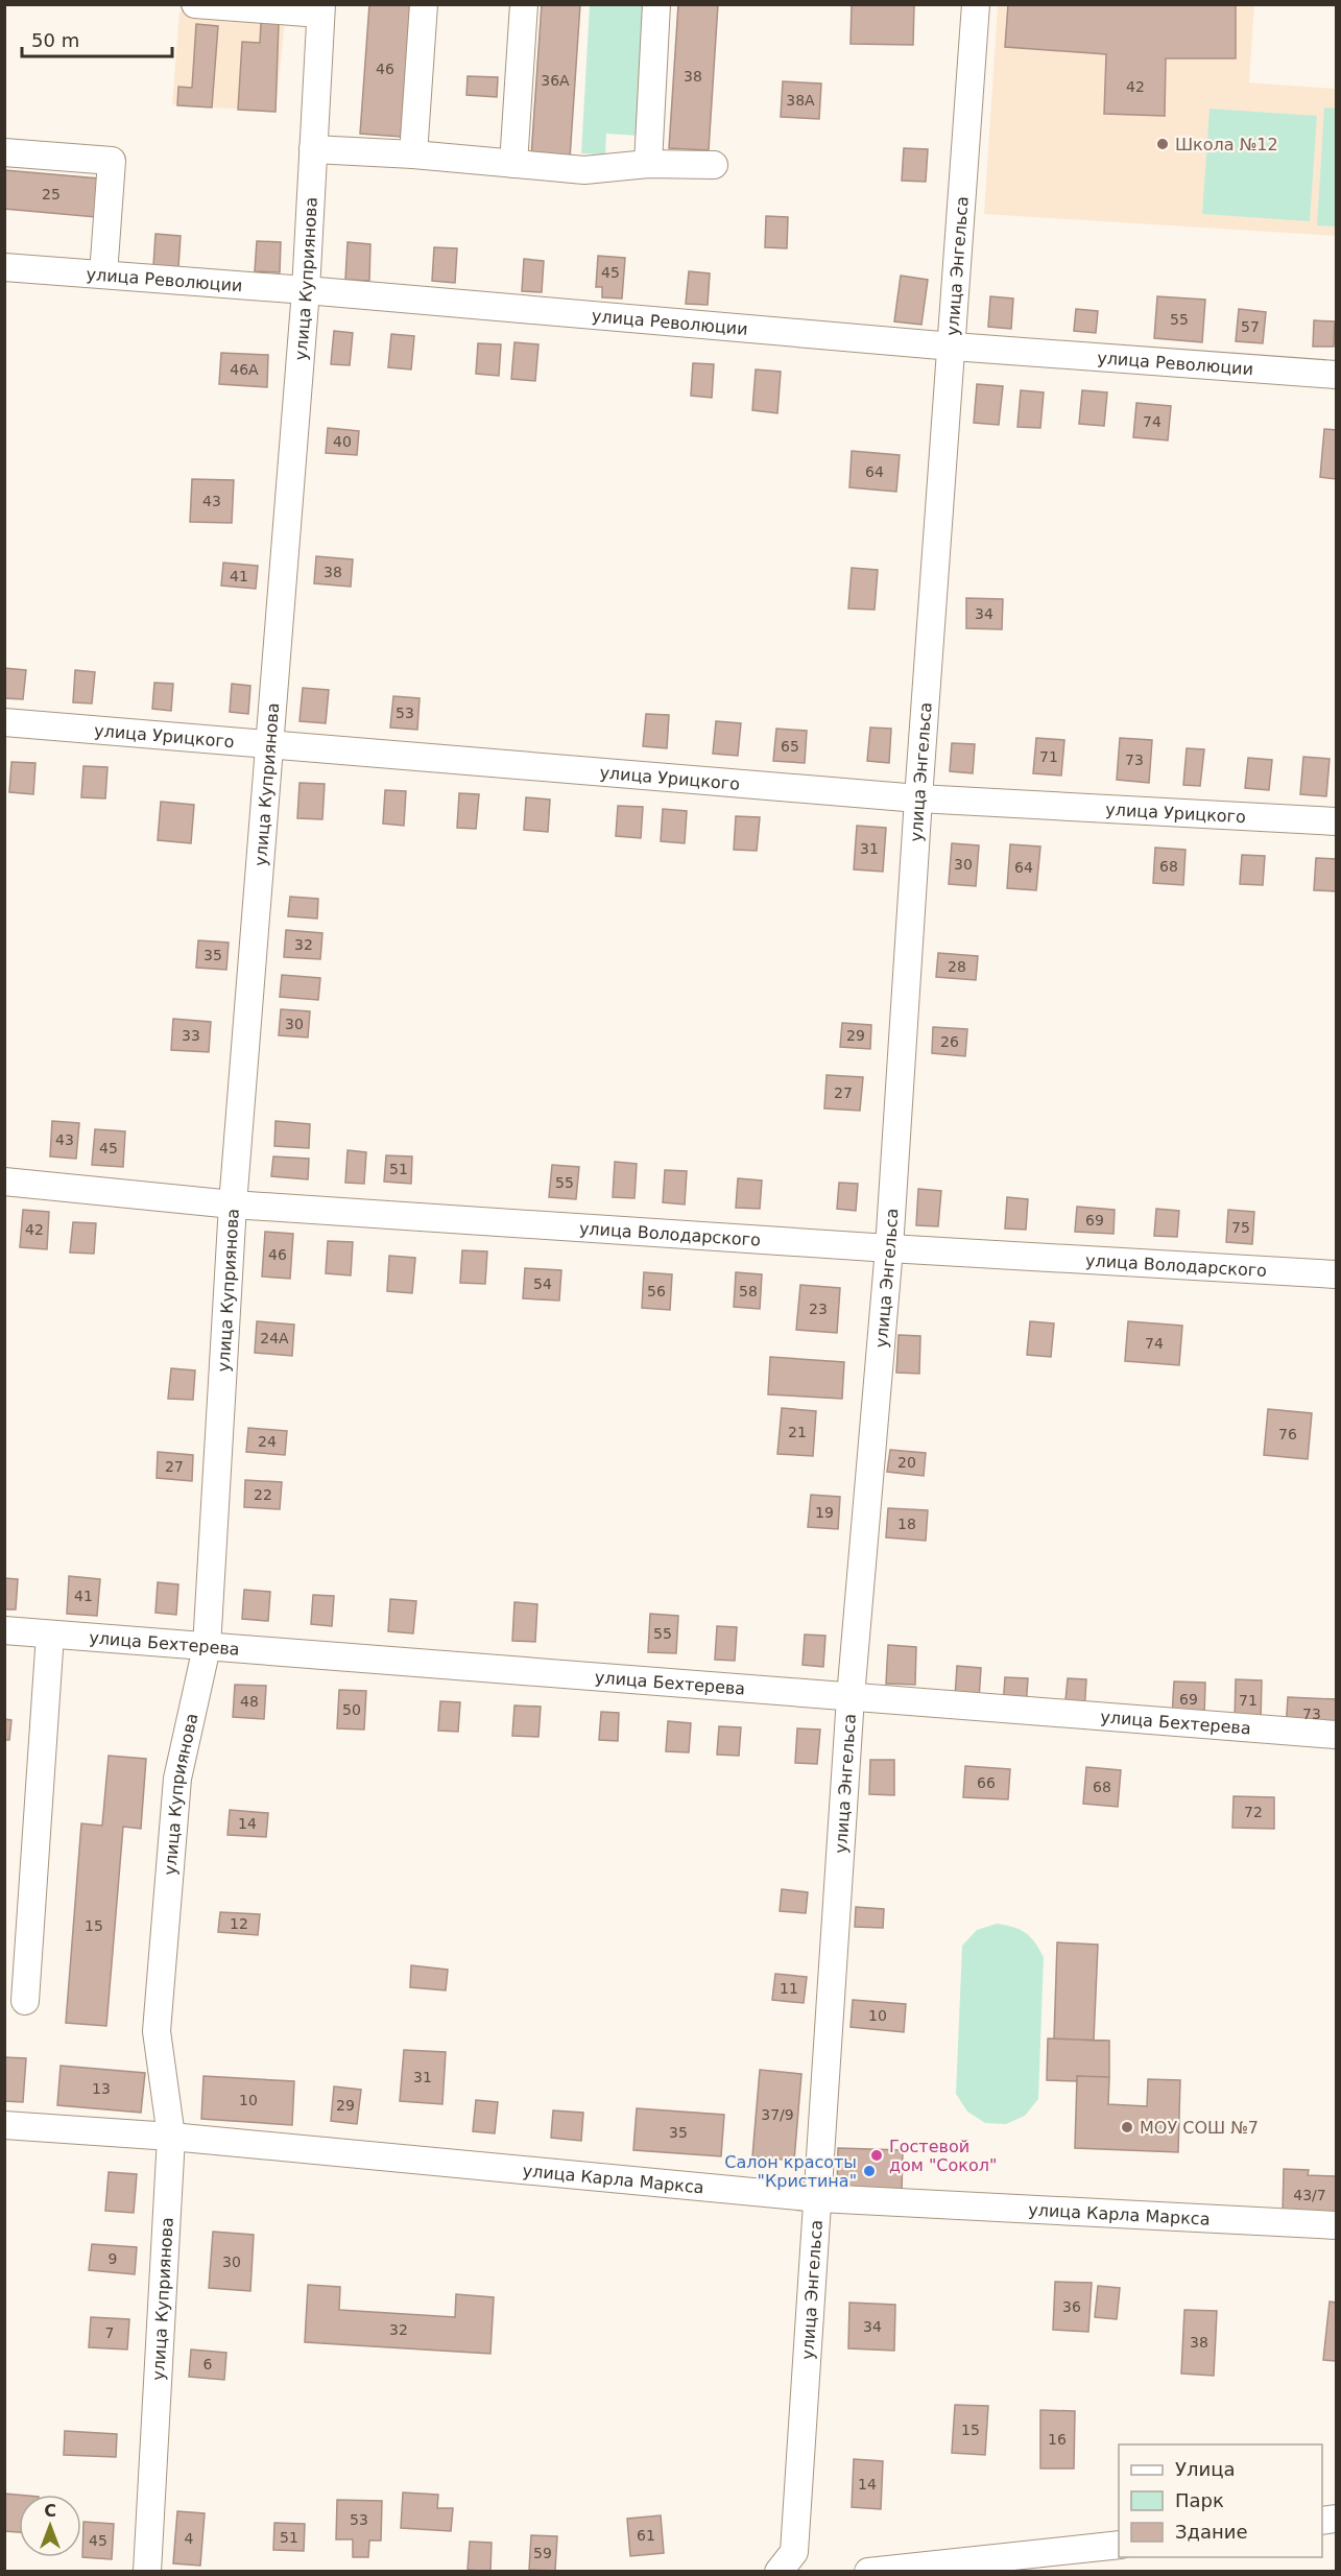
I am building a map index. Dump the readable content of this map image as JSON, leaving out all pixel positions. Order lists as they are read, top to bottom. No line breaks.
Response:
{"streets":{"street":["улица Энгельса","улица Куприянова","улица Революции","улица Урицкого","улица Володарского","улица Бехтерева","улица Карла Маркса"]},"crossings":[["улица Энгельса","улица Революции"],["улица Энгельса","улица Урицкого"],["улица Энгельса","улица Володарского"],["улица Энгельса","улица Бехтерева"],["улица Энгельса","улица Карла Маркса"],["улица Куприянова","улица Революции"],["улица Куприянова","улица Урицкого"],["улица Куприянова","улица Володарского"],["улица Куприянова","улица Бехтерева"],["улица Куприянова","улица Карла Маркса"]],"places":["Школа №12","МОУ СОШ №7","Гостевой дом \"Сокол\"","Салон красоты \"Кристина\""],"house_numbers":["46","38","36А","42","38А","25","45","55","57","46А","74","40","64","43","38","41","34","53","65","71","73","31","30","68","64","32","35","28","30","33","29","26","27","43","45","51","55","69","75","42","46","54","56","58","23","24А","74","21","76","24","20","27","22","19","18","41","55","69","71","48","50","73","66","68","72","14","12","15","11","10","31","13","10","29","37/9","35","43/7","9","30","36","34","32","7","38","6","15","16","14","53","61","51","4","45","59"],"legend":["Улица","Парк","Здание"],"scale_bar":"50 m","north":"top"}
